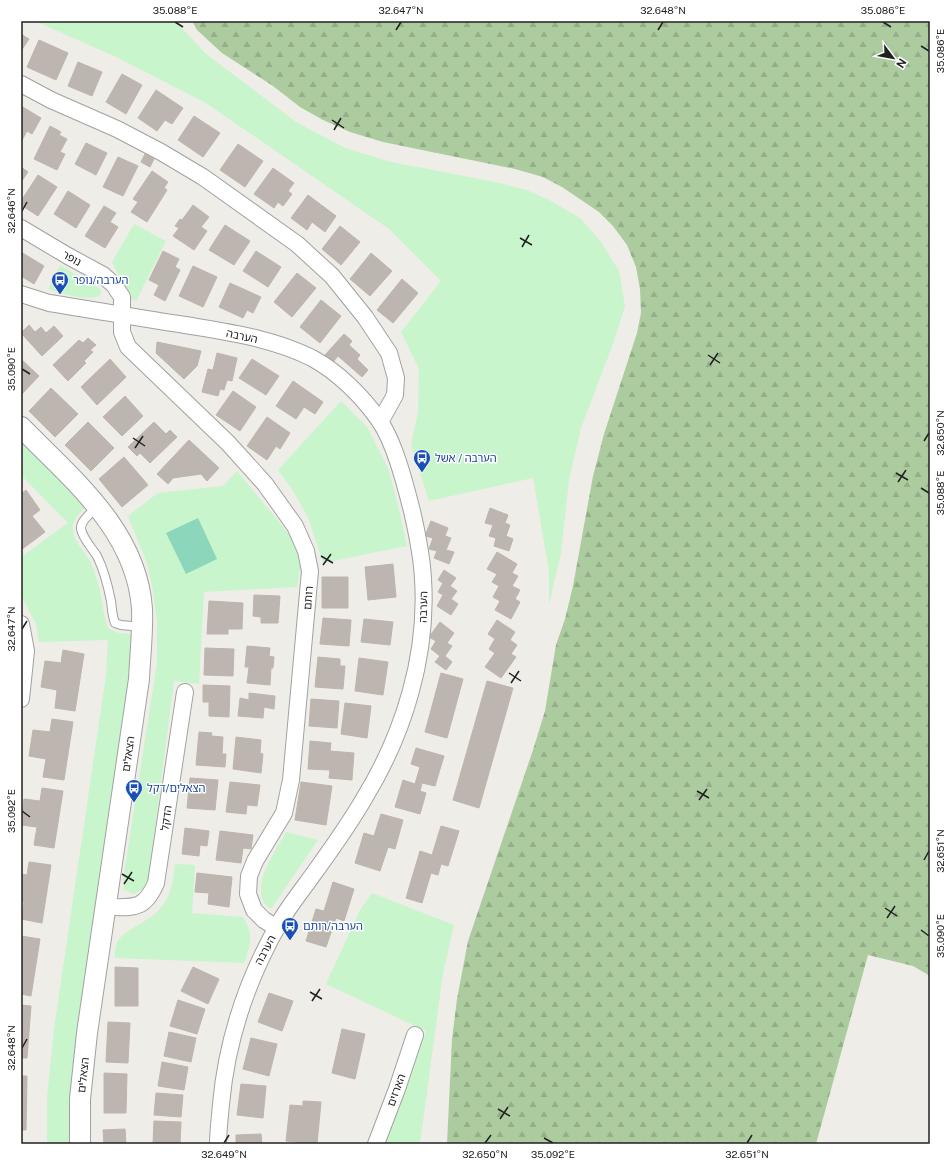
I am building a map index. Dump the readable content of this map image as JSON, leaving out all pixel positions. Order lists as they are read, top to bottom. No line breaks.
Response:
{"streets":{"street":["נופר","הערבה","רותם","הצאלים","הדקל","הארזים"]},"crossings":[["נופר","הערבה"],["נופר","רותם"],["הערבה","רותם"],["הצאלים","הדקל"]],"places":{"bus stop":["הערבה/נופר","הערבה / אשל","הצאלים/דקל","הערבה/רותם"]},"north":"bottom right","coordinates":["35.088°E","32.647°N","32.648°N","35.086°E","32.646°N","35.090°E","32.650°N","35.092°E","32.651°N","32.649°N"]}
